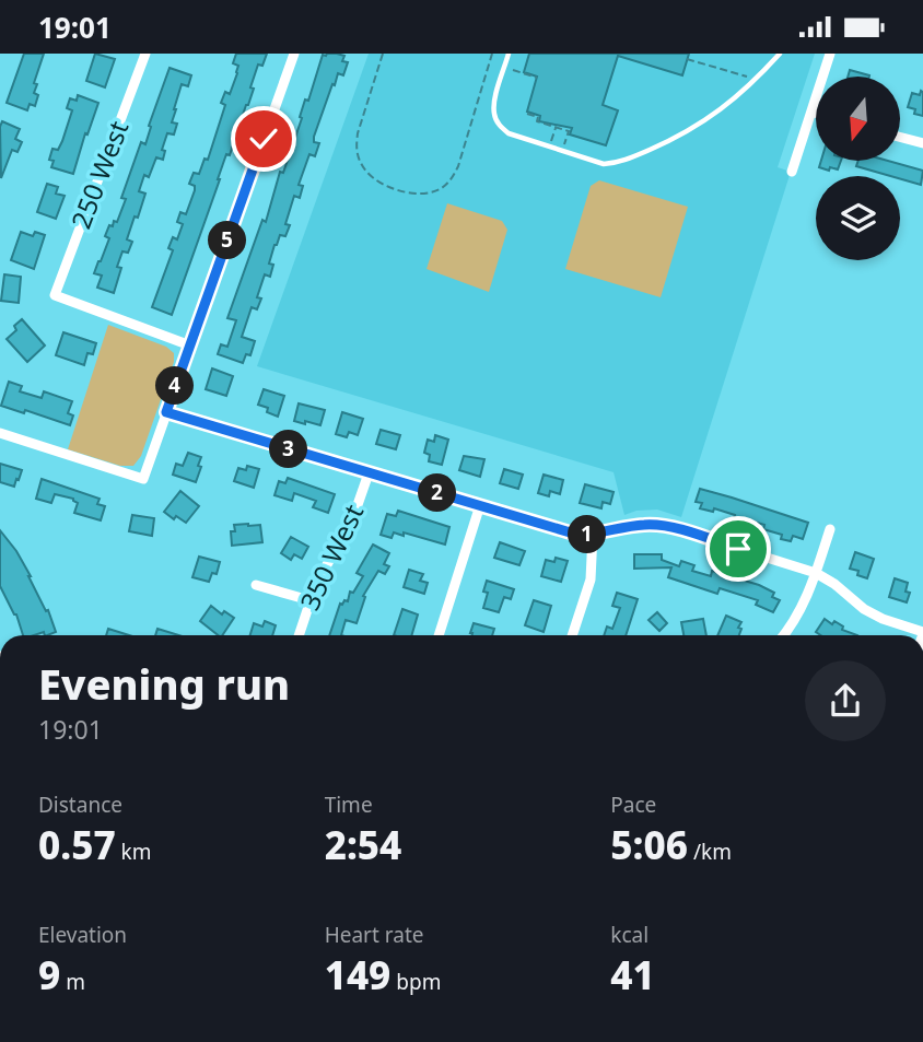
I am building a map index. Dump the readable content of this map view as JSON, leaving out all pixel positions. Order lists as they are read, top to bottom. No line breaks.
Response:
{"streets":{"street":["250 West","350 West"]},"north":"bottom","page":{"status":"19:01","pins":["5","4","3","2","1"],"heading":["Evening run","19:01"],"stats":[["Distance","0.57 km"],["Time","2:54"],["Pace","5:06 /km"],["Elevation","9 m"],["Heart rate","149 bpm"],["kcal","41"]]}}
